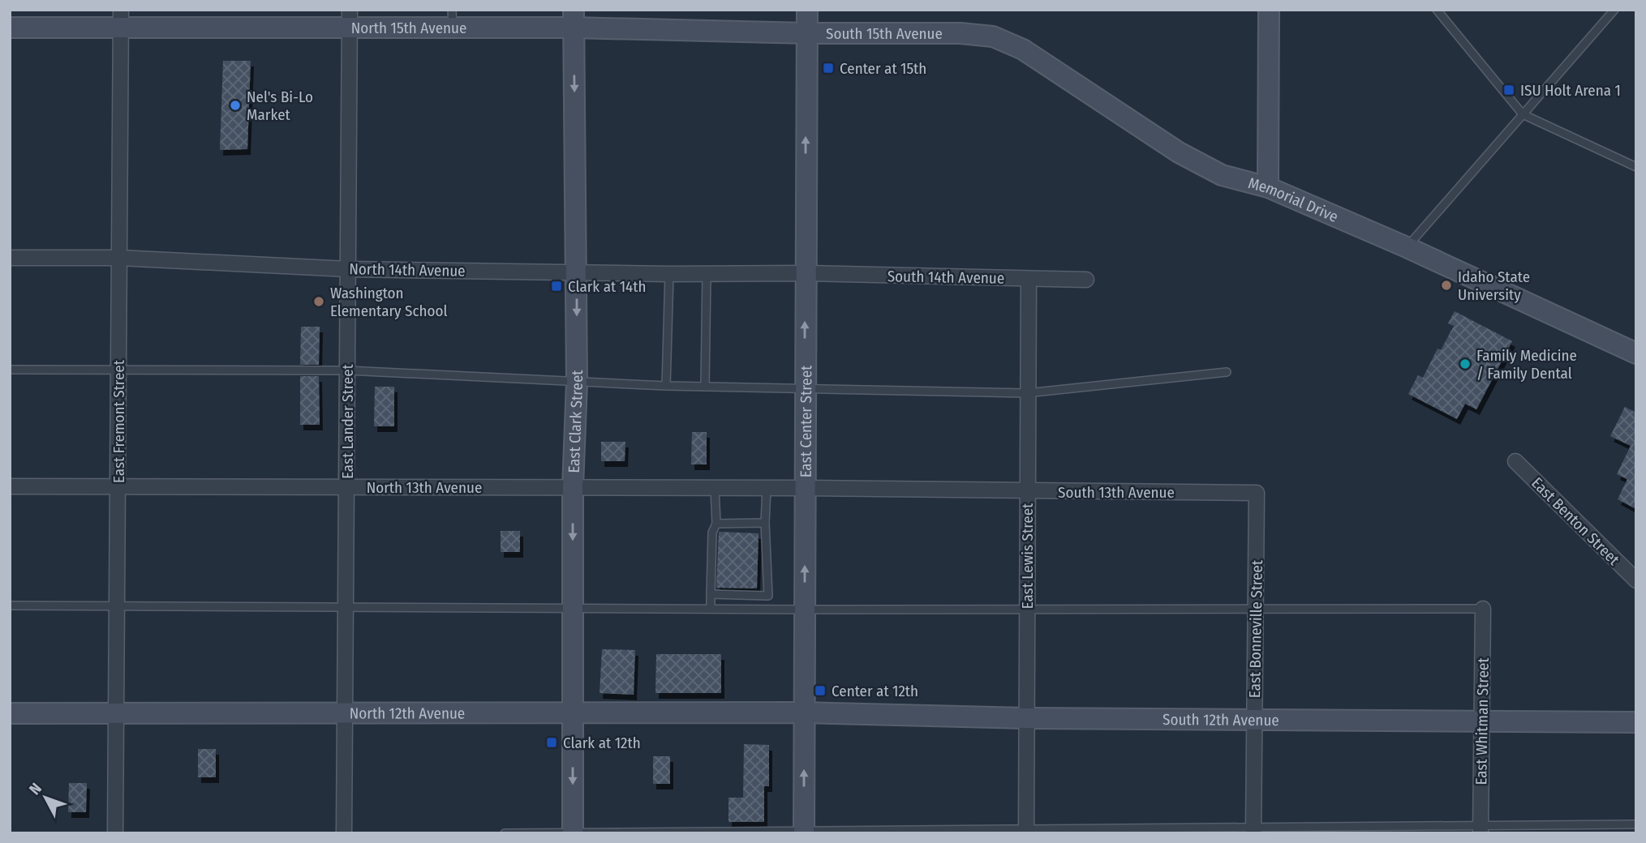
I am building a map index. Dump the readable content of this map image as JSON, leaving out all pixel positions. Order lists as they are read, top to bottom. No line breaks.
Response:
{"streets":{"street":["North 15th Avenue","South 15th Avenue","Memorial Drive","North 14th Avenue","South 14th Avenue","East Fremont Street","East Lander Street","East Clark Street","East Center Street","North 13th Avenue","South 13th Avenue","East Benton Street","East Lewis Street","East Bonneville Street","North 12th Avenue","South 12th Avenue","East Whitman Street"]},"crossings":[["North 15th Avenue","South 15th Avenue"],["North 15th Avenue","East Fremont Street"],["North 15th Avenue","East Lander Street"],["North 15th Avenue","East Clark Street"],["North 15th Avenue","East Center Street"],["South 15th Avenue","Memorial Drive"],["South 15th Avenue","East Center Street"],["North 14th Avenue","South 14th Avenue"],["North 14th Avenue","East Fremont Street"],["North 14th Avenue","East Lander Street"],["North 14th Avenue","East Clark Street"],["North 14th Avenue","East Center Street"],["South 14th Avenue","East Center Street"],["South 14th Avenue","East Lewis Street"],["East Fremont Street","North 13th Avenue"],["East Fremont Street","North 12th Avenue"],["East Lander Street","North 13th Avenue"],["East Lander Street","North 12th Avenue"],["East Clark Street","North 13th Avenue"],["East Clark Street","North 12th Avenue"],["East Center Street","North 13th Avenue"],["East Center Street","South 13th Avenue"],["East Center Street","North 12th Avenue"],["East Center Street","South 12th Avenue"],["North 13th Avenue","South 13th Avenue"],["South 13th Avenue","East Lewis Street"],["South 13th Avenue","East Bonneville Street"],["East Lewis Street","South 12th Avenue"],["East Bonneville Street","South 12th Avenue"],["North 12th Avenue","South 12th Avenue"],["South 12th Avenue","East Whitman Street"]],"one_way":["East Clark Street","East Center Street"],"places":{"transit":["Center at 15th","ISU Holt Arena 1","Clark at 14th","Center at 12th","Clark at 12th"],"other":["Nel's Bi-Lo Market","Idaho State University","Washington Elementary School","Family Medicine / Family Dental"]},"north":"top left"}
